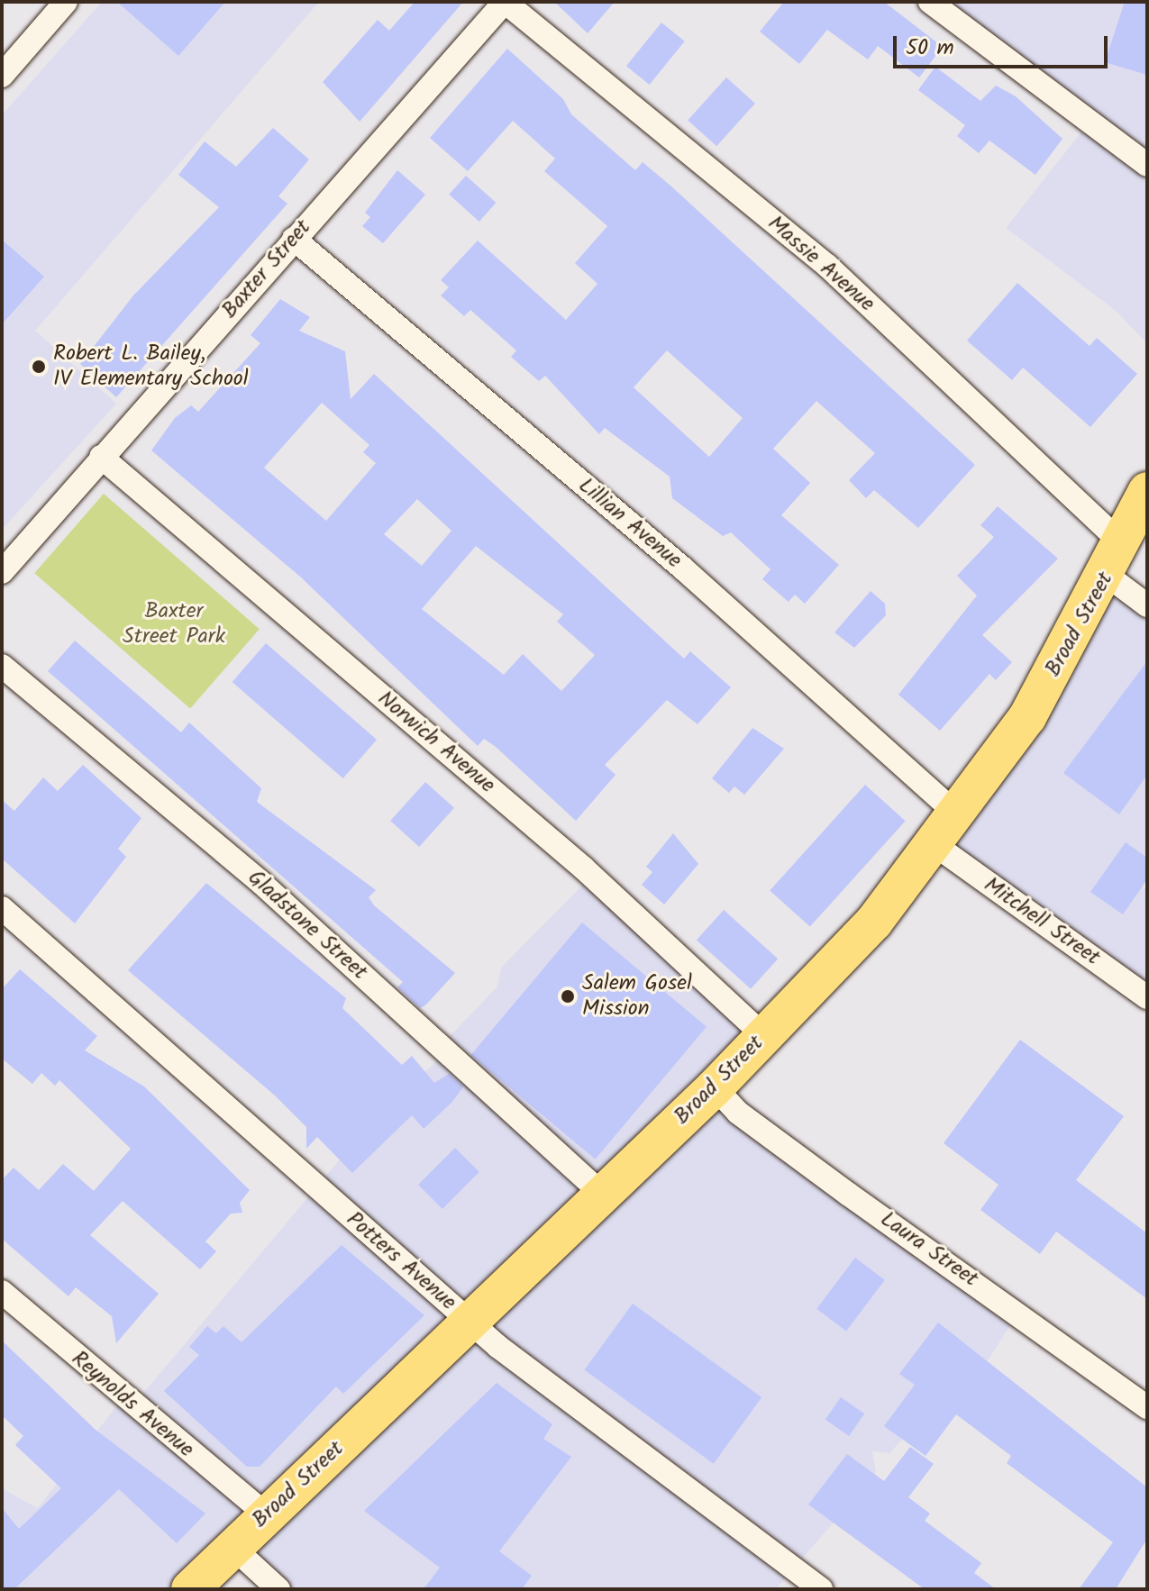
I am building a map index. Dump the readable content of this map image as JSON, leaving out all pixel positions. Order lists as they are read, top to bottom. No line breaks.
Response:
{"streets":{"main road":["Broad Street"],"street":["Massie Avenue","Baxter Street","Lillian Avenue","Norwich Avenue","Mitchell Street","Gladstone Street","Laura Street","Potters Avenue","Reynolds Avenue"]},"crossings":[["Massie Avenue","Baxter Street"],["Massie Avenue","Broad Street"],["Baxter Street","Lillian Avenue"],["Baxter Street","Norwich Avenue"],["Lillian Avenue","Broad Street"],["Broad Street","Norwich Avenue"],["Broad Street","Mitchell Street"],["Broad Street","Gladstone Street"],["Broad Street","Laura Street"],["Broad Street","Potters Avenue"],["Broad Street","Reynolds Avenue"]],"parks":["Baxter Street Park"],"places":["Robert L. Bailey, IV Elementary School","Salem Gosel Mission"],"scale_bar":"50 m"}
